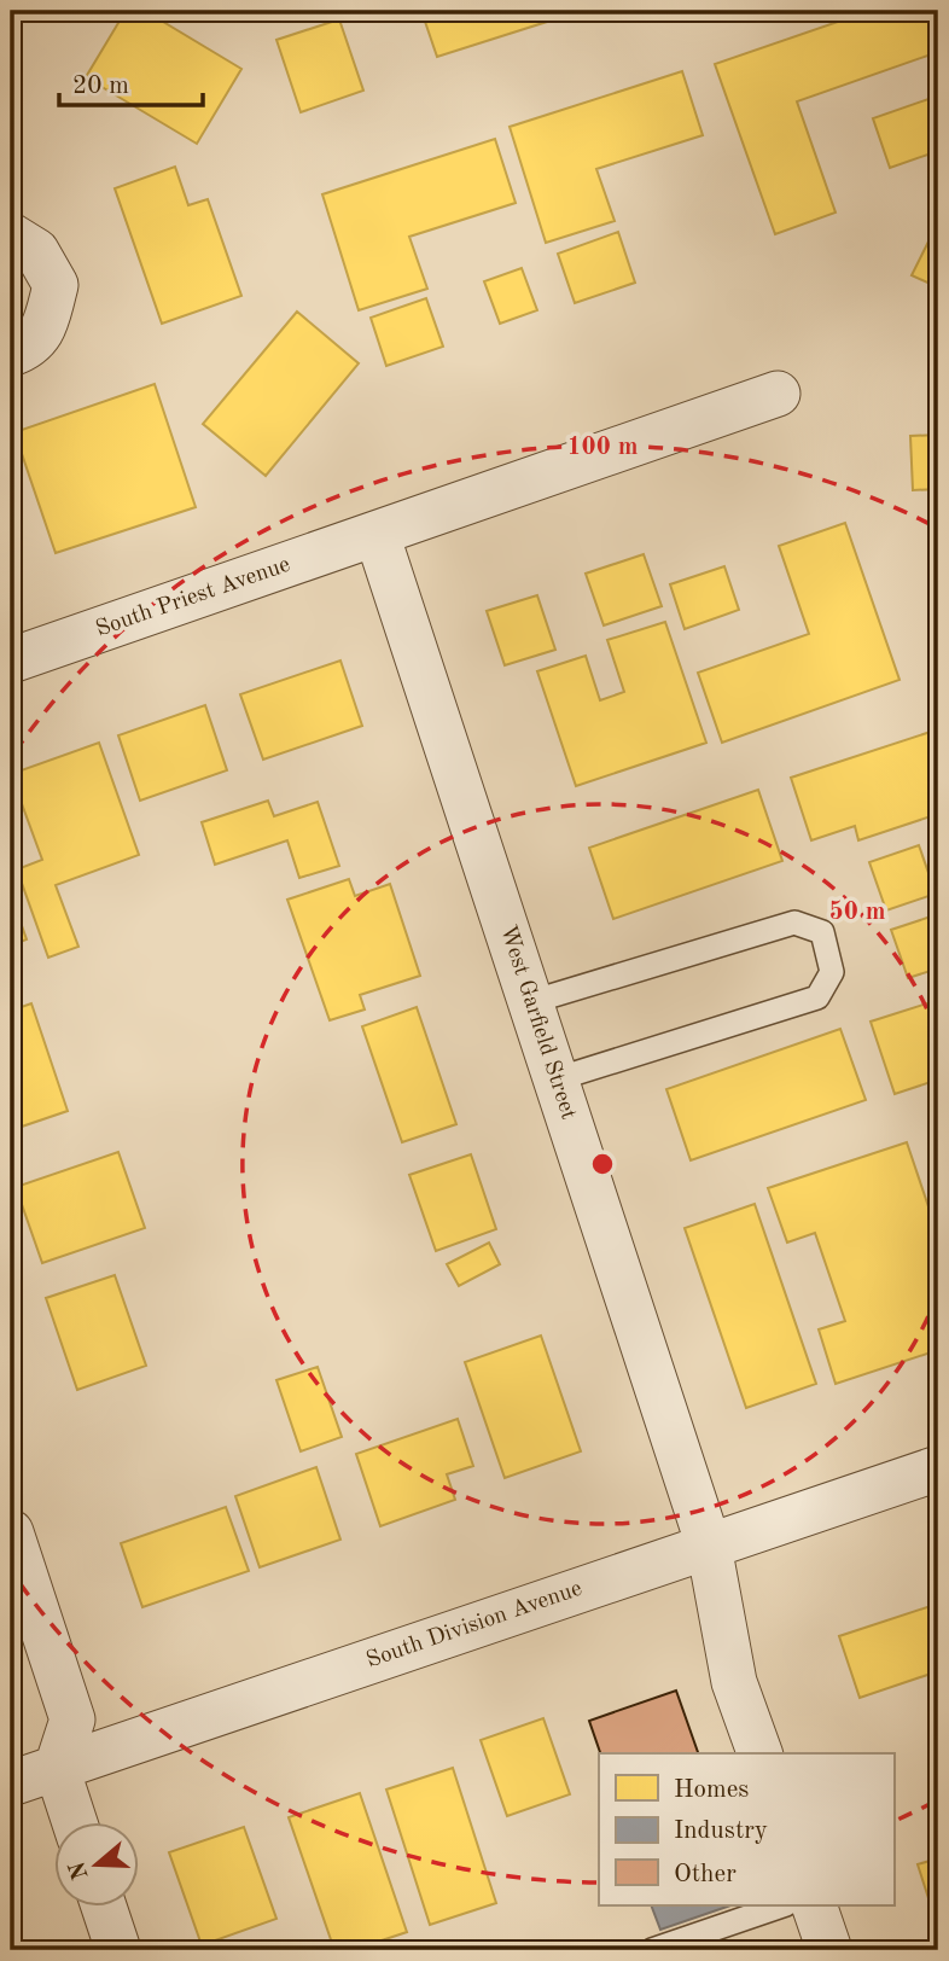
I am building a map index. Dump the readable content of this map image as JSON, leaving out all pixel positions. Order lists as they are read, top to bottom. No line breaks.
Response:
{"streets":{"street":["South Priest Avenue","West Garfield Street","South Division Avenue"]},"crossings":[["South Priest Avenue","West Garfield Street"],["West Garfield Street","South Division Avenue"]],"legend":["Homes","Industry","Other"],"scale_bar":"20 m","north":"left","rings":["100 m","50 m"]}
